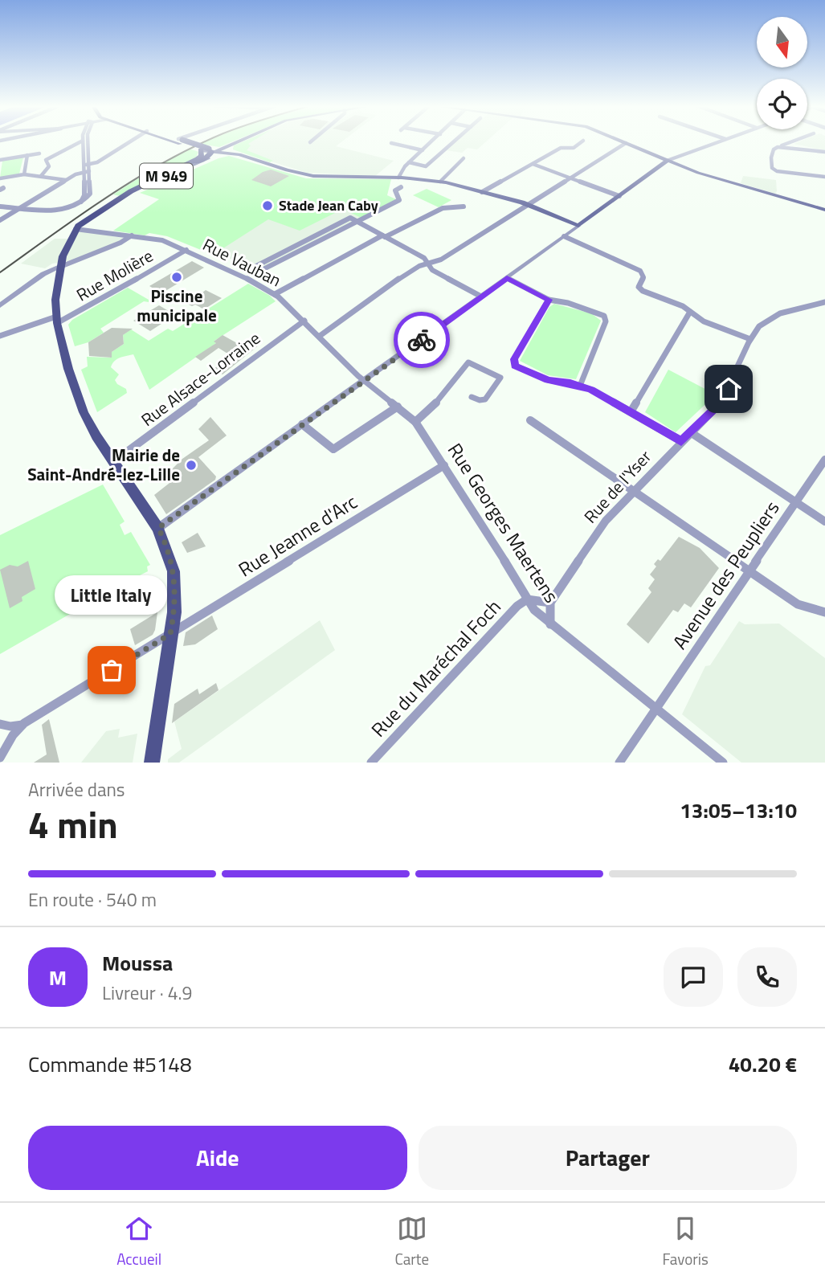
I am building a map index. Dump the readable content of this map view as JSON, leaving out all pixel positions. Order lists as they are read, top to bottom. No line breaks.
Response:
{"streets":{"main road":["M 949"],"street":["Rue Vauban","Rue Molière","Rue Alsace-Lorraine","Rue de l'Yser","Rue Georges Maertens","Rue Jeanne d'Arc","Avenue des Peupliers","Rue du Maréchal Foch"]},"crossings":[["M 949","Rue Vauban"],["M 949","Rue Molière"],["M 949","Rue Alsace-Lorraine"],["M 949","Rue Jeanne d'Arc"],["Rue Vauban","Rue Molière"],["Rue Vauban","Rue Alsace-Lorraine"],["Rue Vauban","Rue Georges Maertens"],["Rue Georges Maertens","Rue Jeanne d'Arc"],["Rue Georges Maertens","Avenue des Peupliers"],["Rue Georges Maertens","Rue du Maréchal Foch"]],"places":["Stade Jean Caby","Piscine municipale","Mairie de Saint-André-lez-Lille","Little Italy"],"north":"bottom","page":{"bubble":"Little Italy","heading":["4 min","Arrivée dans","13:05–13:10"],"panel":["Moussa","Livreur · 4.9","Commande #5148","40.20 €"],"bar":"En route · 540 m","round":"M","buttons":["Aide","Partager"],"tabs":["Accueil","Carte","Favoris"]}}
